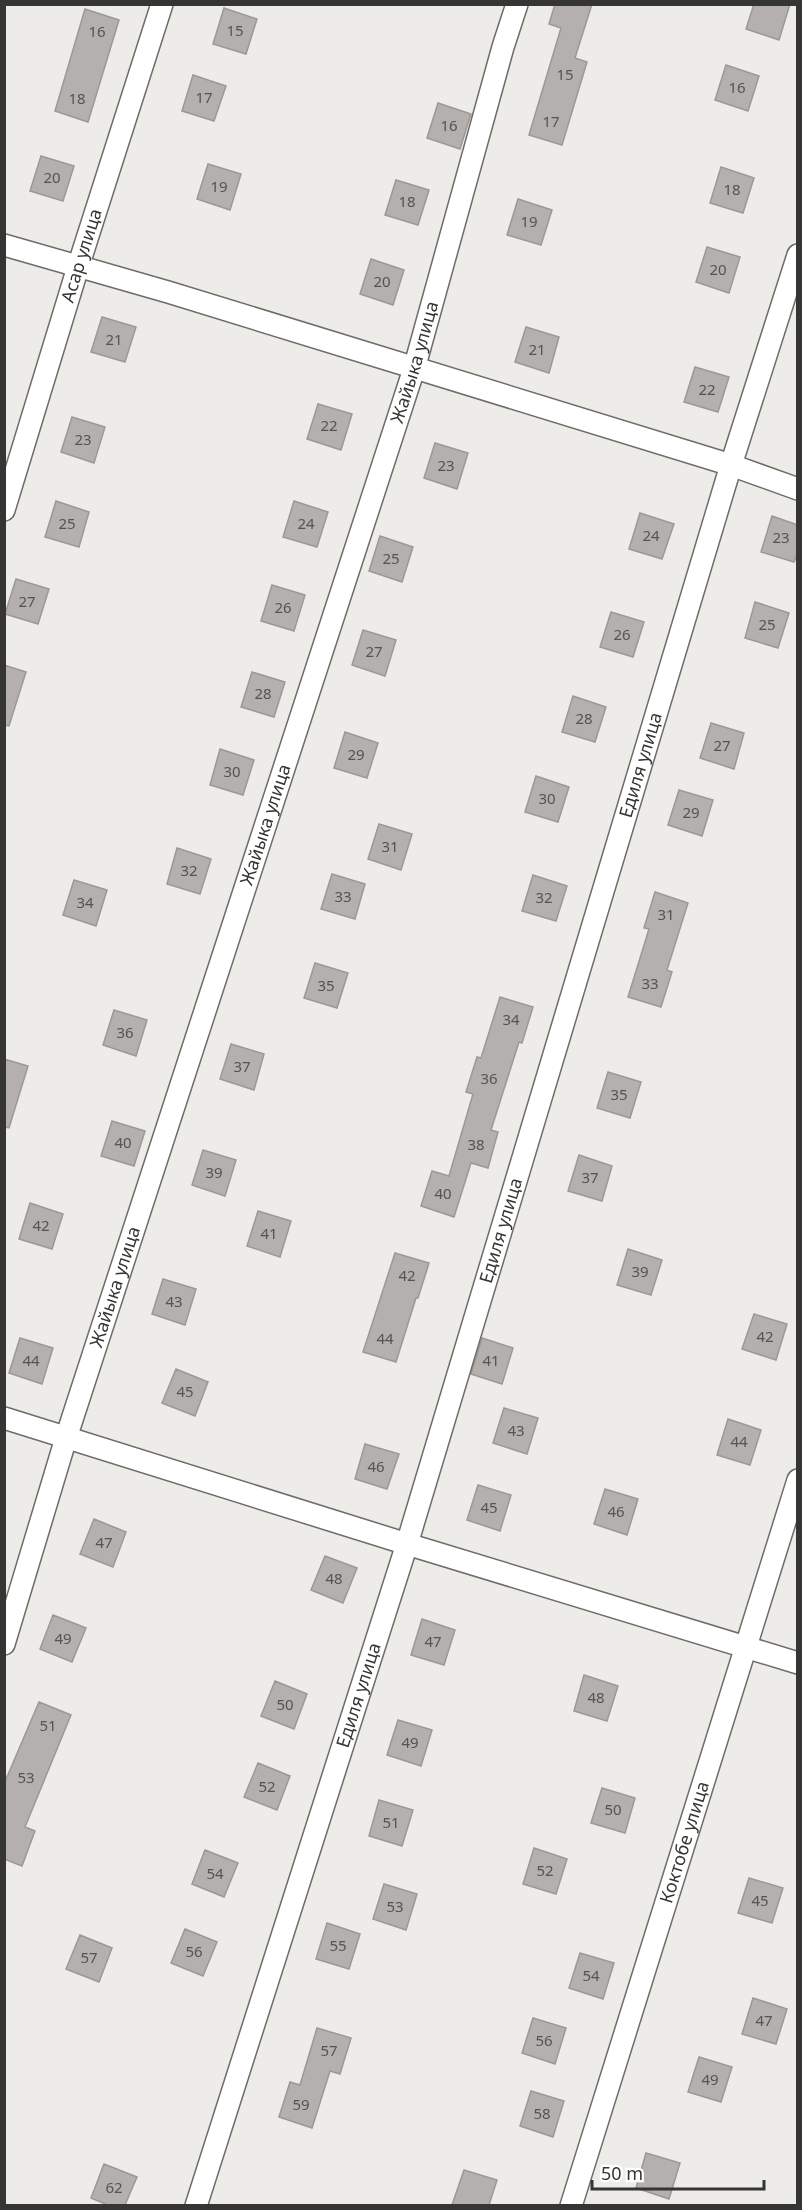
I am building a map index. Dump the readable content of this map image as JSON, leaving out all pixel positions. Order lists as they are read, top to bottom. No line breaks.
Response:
{"streets":{"street":["Асар улица","Жайыка улица","Едиля улица","Коктобе улица"]},"house_numbers":["15","16","15","16","17","18","17","16","20","19","18","18","19","20","20","21","21","22","22","23","23","25","24","24","23","25","27","26","25","26","27","28","28","27","29","30","30","29","31","32","33","32","34","31","33","35","34","36","37","36","35","40","38","39","37","40","42","41","39","42","43","42","44","44","41","45","43","44","46","45","46","47","48","49","47","48","50","51","49","53","52","50","51","52","54","45","53","55","56","57","54","47","56","57","49","59","58","62"],"scale_bar":"50 m"}
